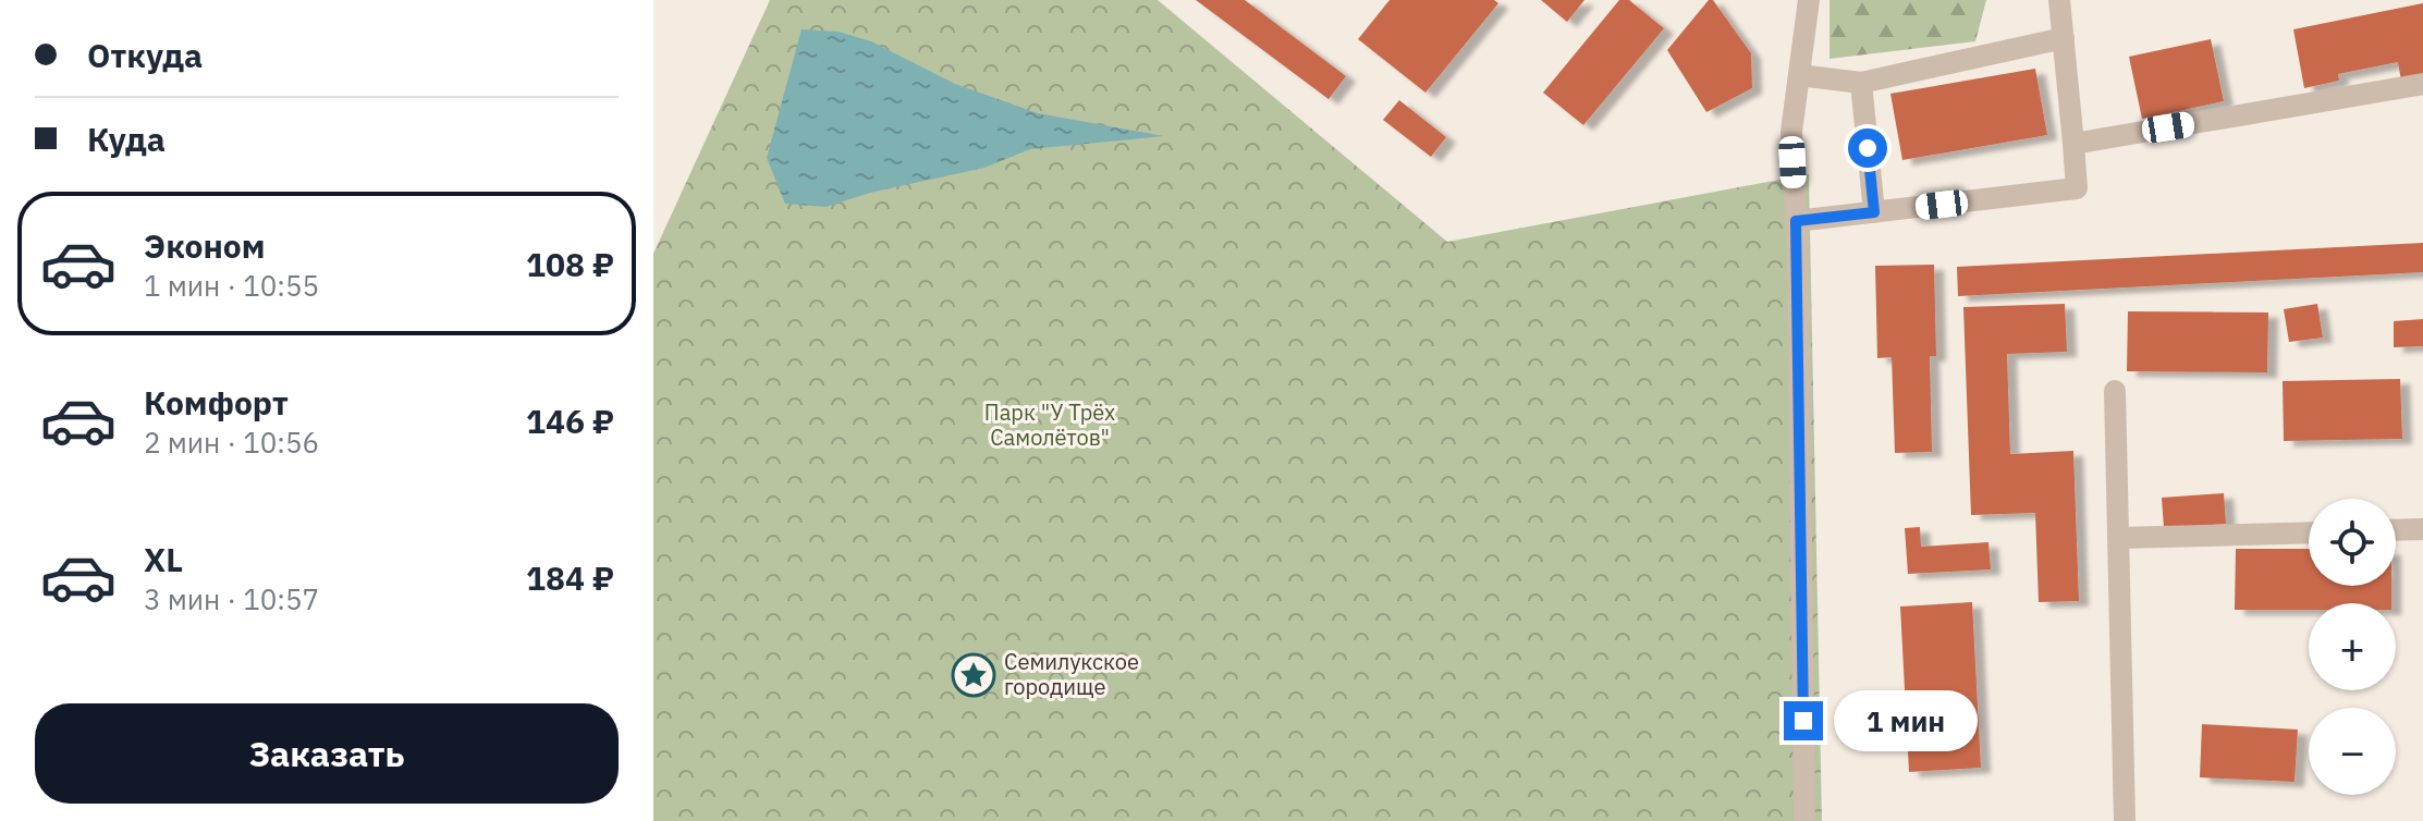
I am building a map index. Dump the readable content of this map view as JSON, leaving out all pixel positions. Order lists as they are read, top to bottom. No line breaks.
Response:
{"parks":["Парк \"У Трёх Самолётов\""],"places":{"place":["Семилукское городище"]},"page":{"banner":["Откуда","Куда"],"list":[{"name":"Эконом","note":"1 мин · 10:55","value":"108 ₽"},{"name":"Комфорт","note":"2 мин · 10:56","value":"146 ₽"},{"name":"XL","note":"3 мин · 10:57","value":"184 ₽"}],"map_buttons":["+","−"],"buttons":"Заказать","bubble":"1 мин"}}
